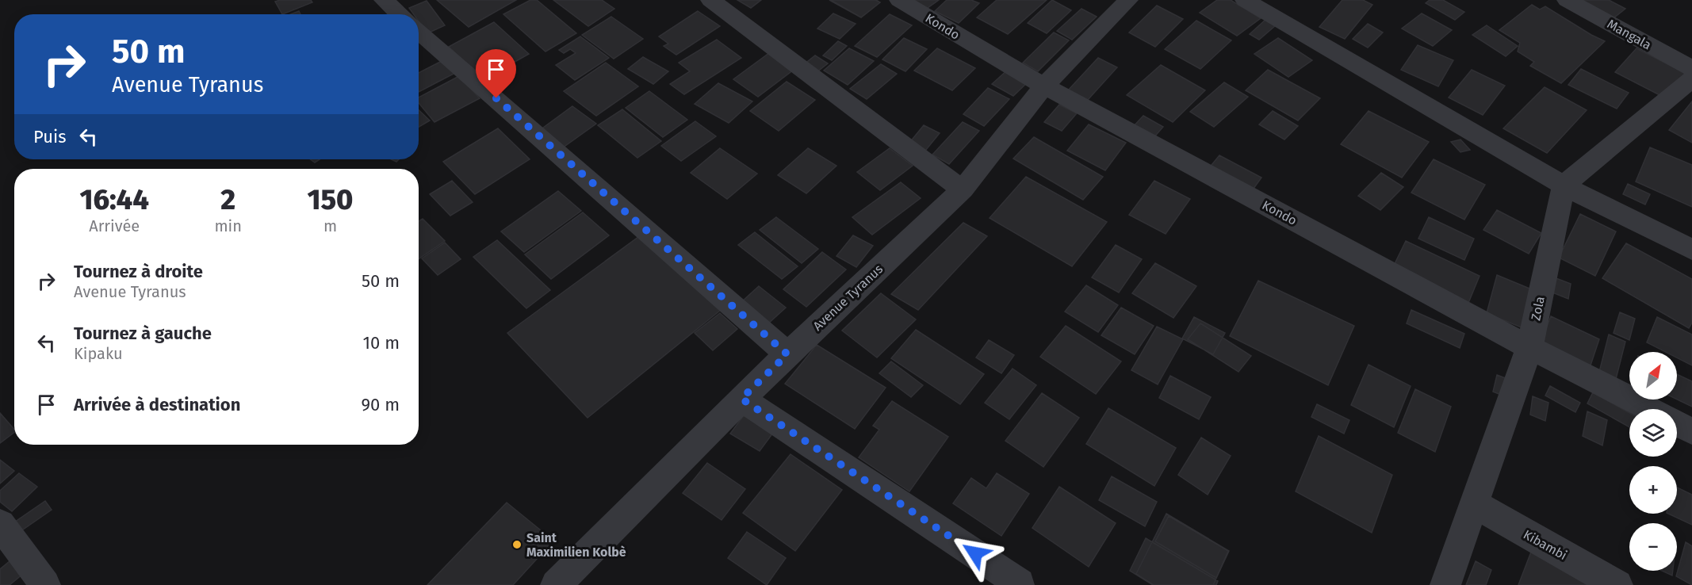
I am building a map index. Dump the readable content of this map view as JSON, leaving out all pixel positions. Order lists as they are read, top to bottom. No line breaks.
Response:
{"streets":{"street":["Kondo","Mangala","Avenue Tyranus","Zola","Kibambi"]},"crossings":[["Kondo","Avenue Tyranus"],["Kondo","Zola"],["Zola","Kibambi"]],"places":["Saint Maximilien Kolbè"],"north":"top right","page":{"turn":["50 m","Avenue Tyranus"],"then":"Puis","eta":["16:44","Arrivée","2","min","150","m"],"list":[{"name":"Tournez à droite","note":"Avenue Tyranus","value":"50 m"},{"name":"Tournez à gauche","note":"Kipaku","value":"10 m"},{"name":"Arrivée à destination","value":"90 m"}],"map_buttons":["+","−"]}}
